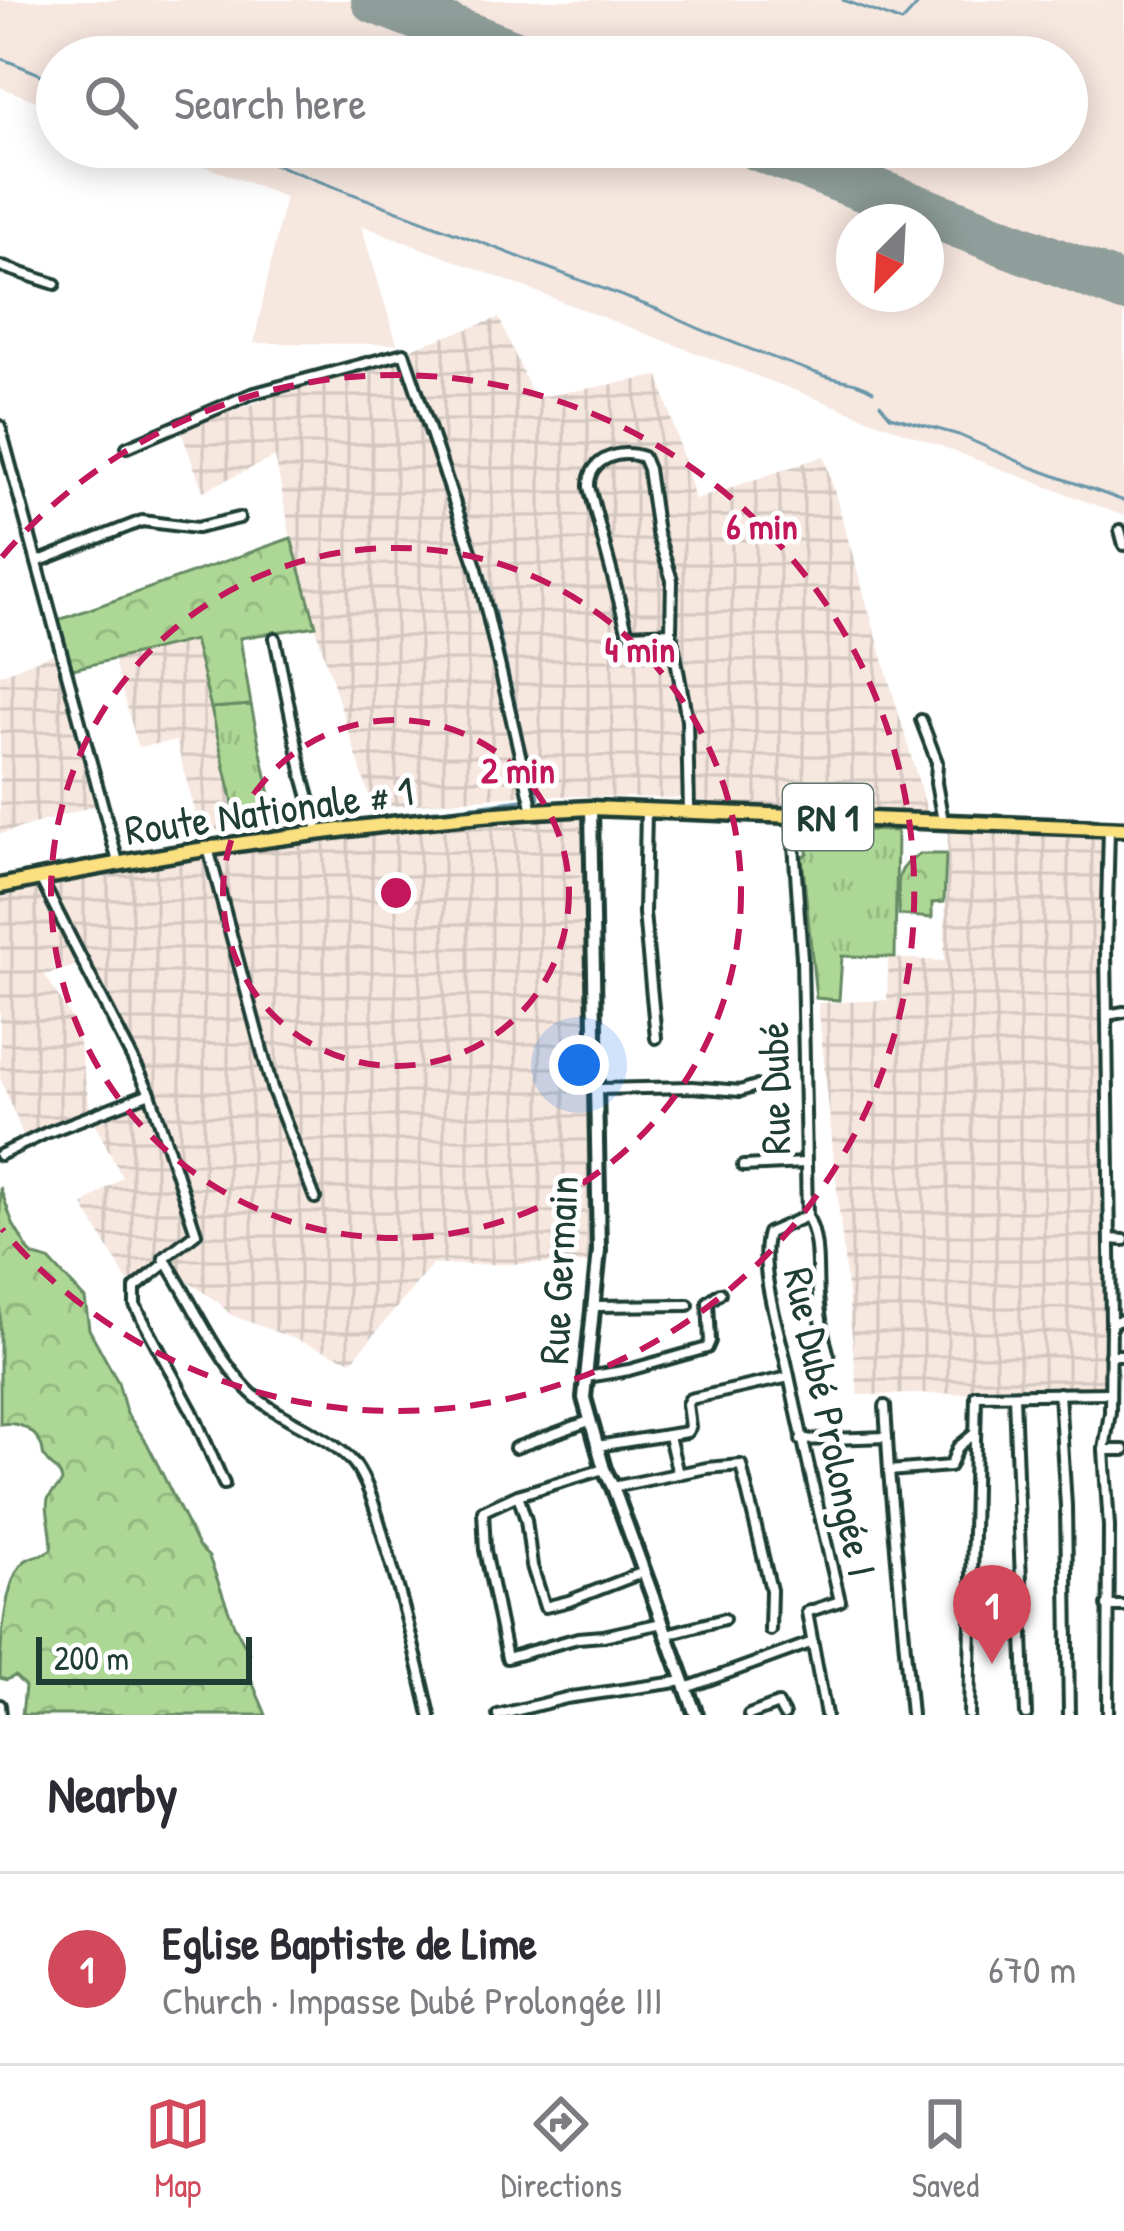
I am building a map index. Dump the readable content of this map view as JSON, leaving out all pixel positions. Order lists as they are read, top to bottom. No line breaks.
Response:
{"streets":{"main road":["Route Nationale # 1","RN 1"],"street":["Rue Dubé","Rue Germain","Rue Dubé Prolongée I"]},"crossings":[["Route Nationale # 1","Rue Dubé"],["Route Nationale # 1","Rue Germain"],["Rue Dubé","Rue Dubé Prolongée I"]],"scale_bar":"200 m","north":"bottom left","page":{"search":"Search here","pins":"1","scale":"200 m","heading":"Nearby","list":[{"mark":"1","name":"Eglise Baptiste de Lime","note":"Church · Impasse Dubé Prolongée III","value":"670 m"}],"nav":["Map","Directions","Saved"]},"rings":["6 min","4 min","2 min"]}
